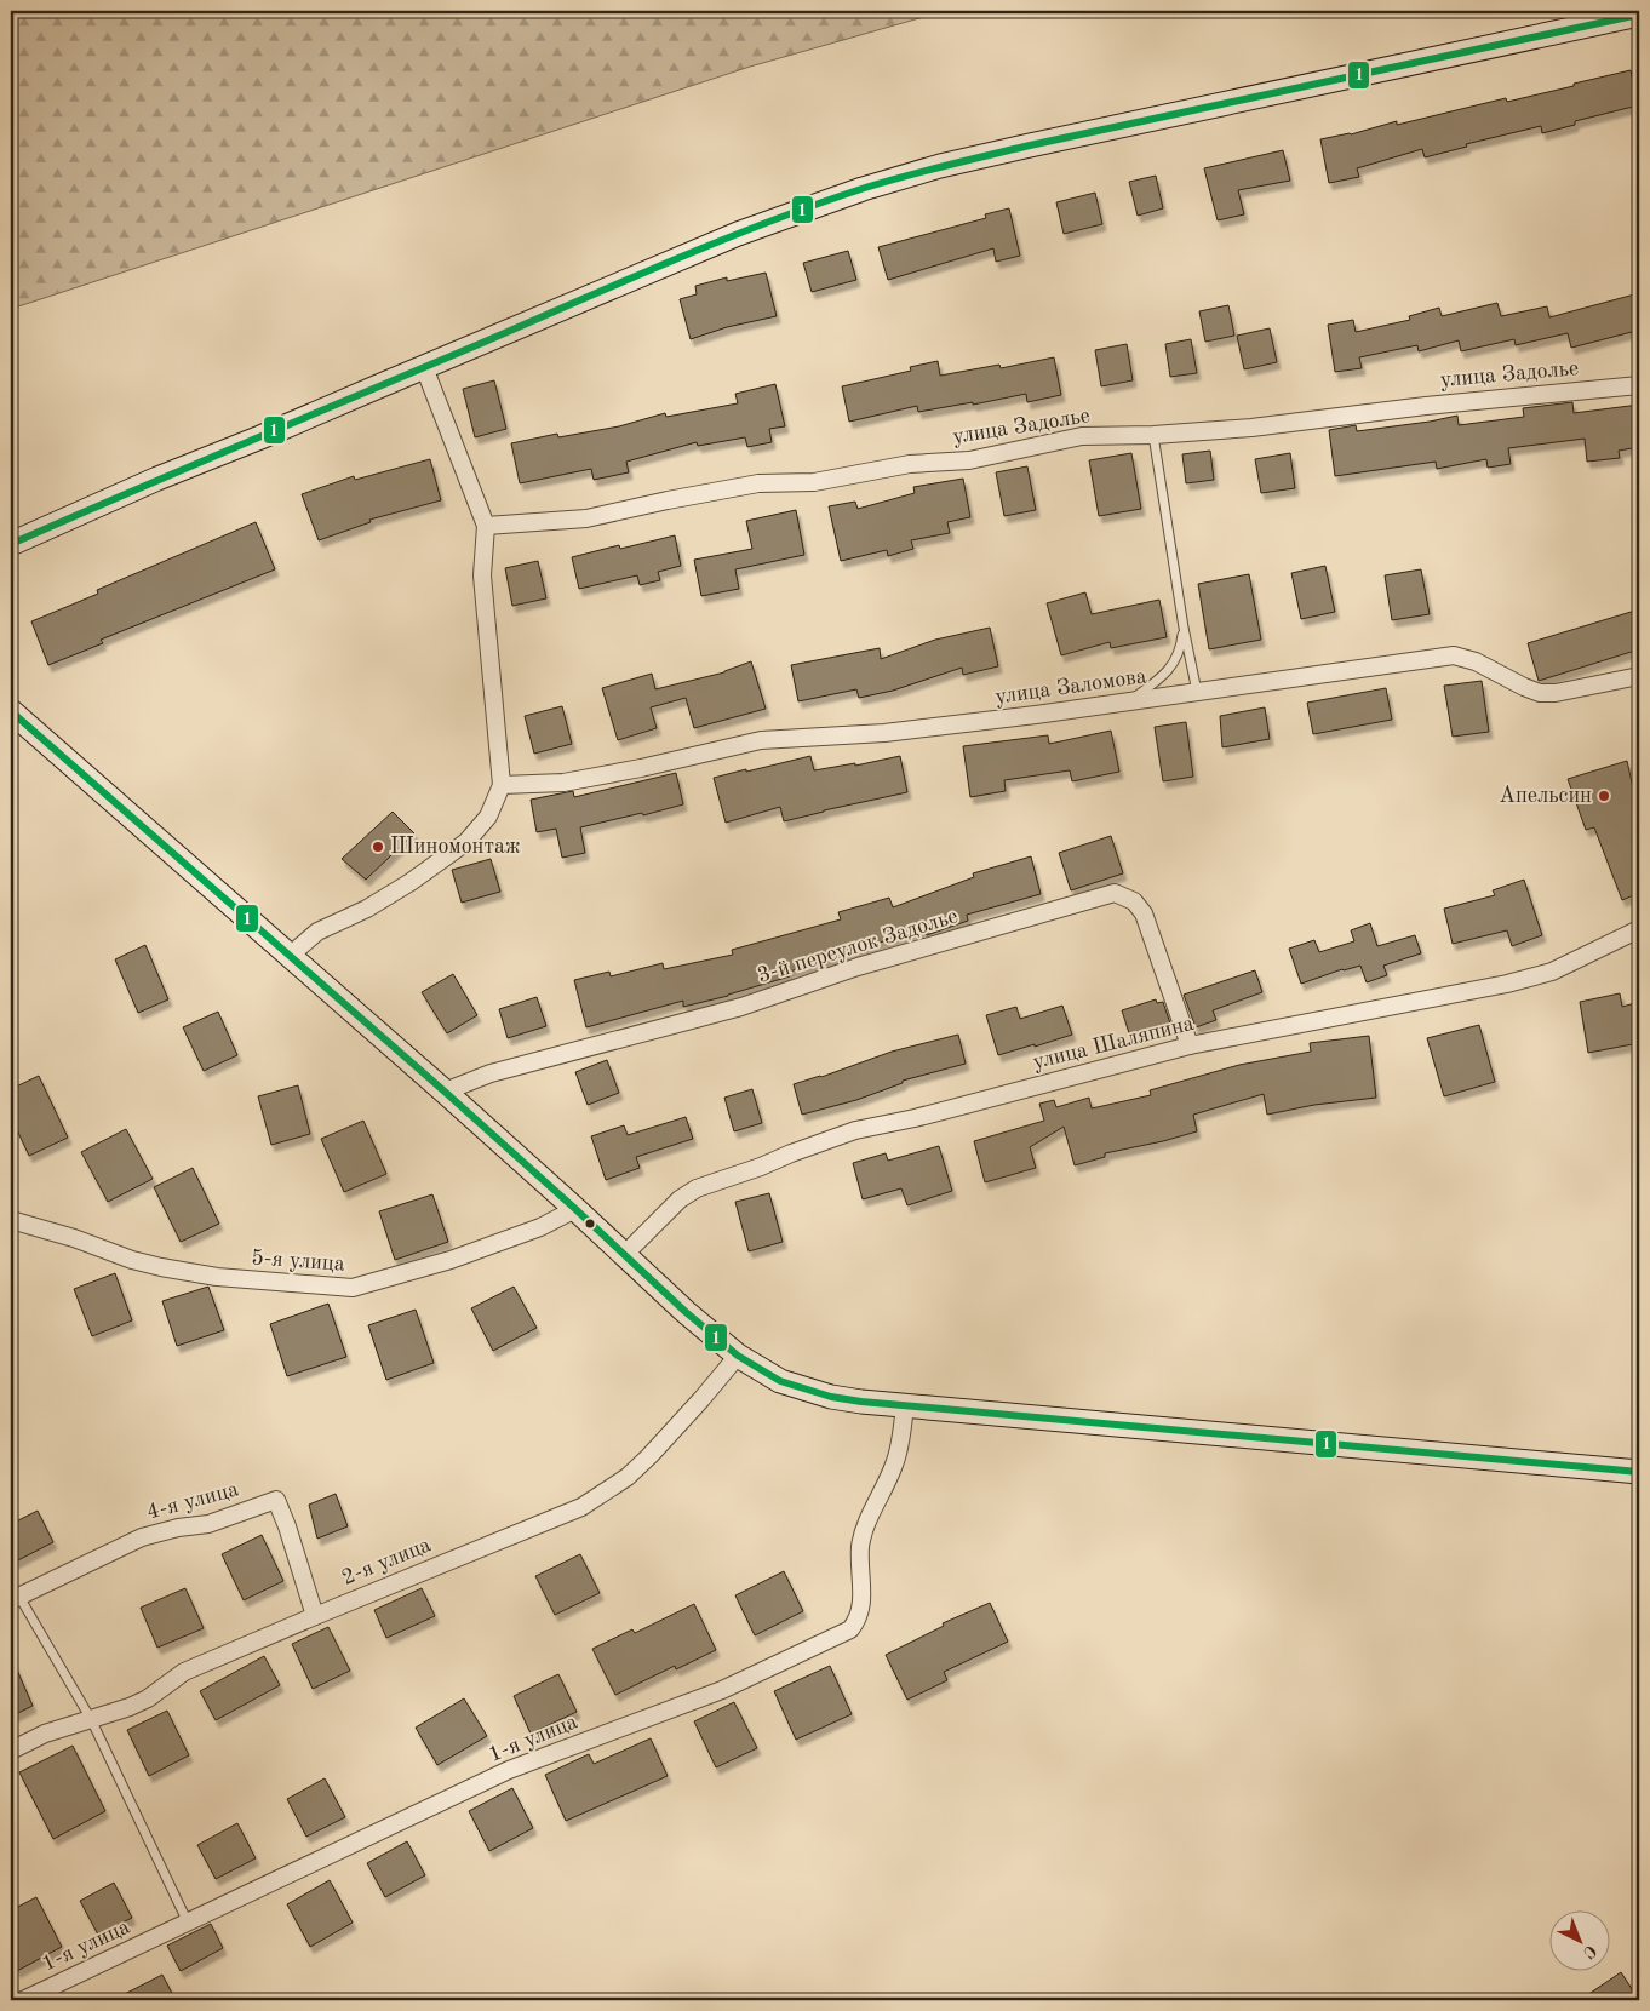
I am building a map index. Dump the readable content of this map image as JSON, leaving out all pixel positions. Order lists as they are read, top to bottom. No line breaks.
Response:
{"streets":{"street":["улица Задолье","улица Заломова","3-й переулок Задолье","улица Шаляпина","5-я улица","4-я улица","2-я улица","1-я улица"]},"crossings":[["3-й переулок Задолье","улица Шаляпина"],["4-я улица","2-я улица"]],"places":["Апельсин","Шиномонтаж"],"lines":["transit line 1"],"north":"bottom right"}
